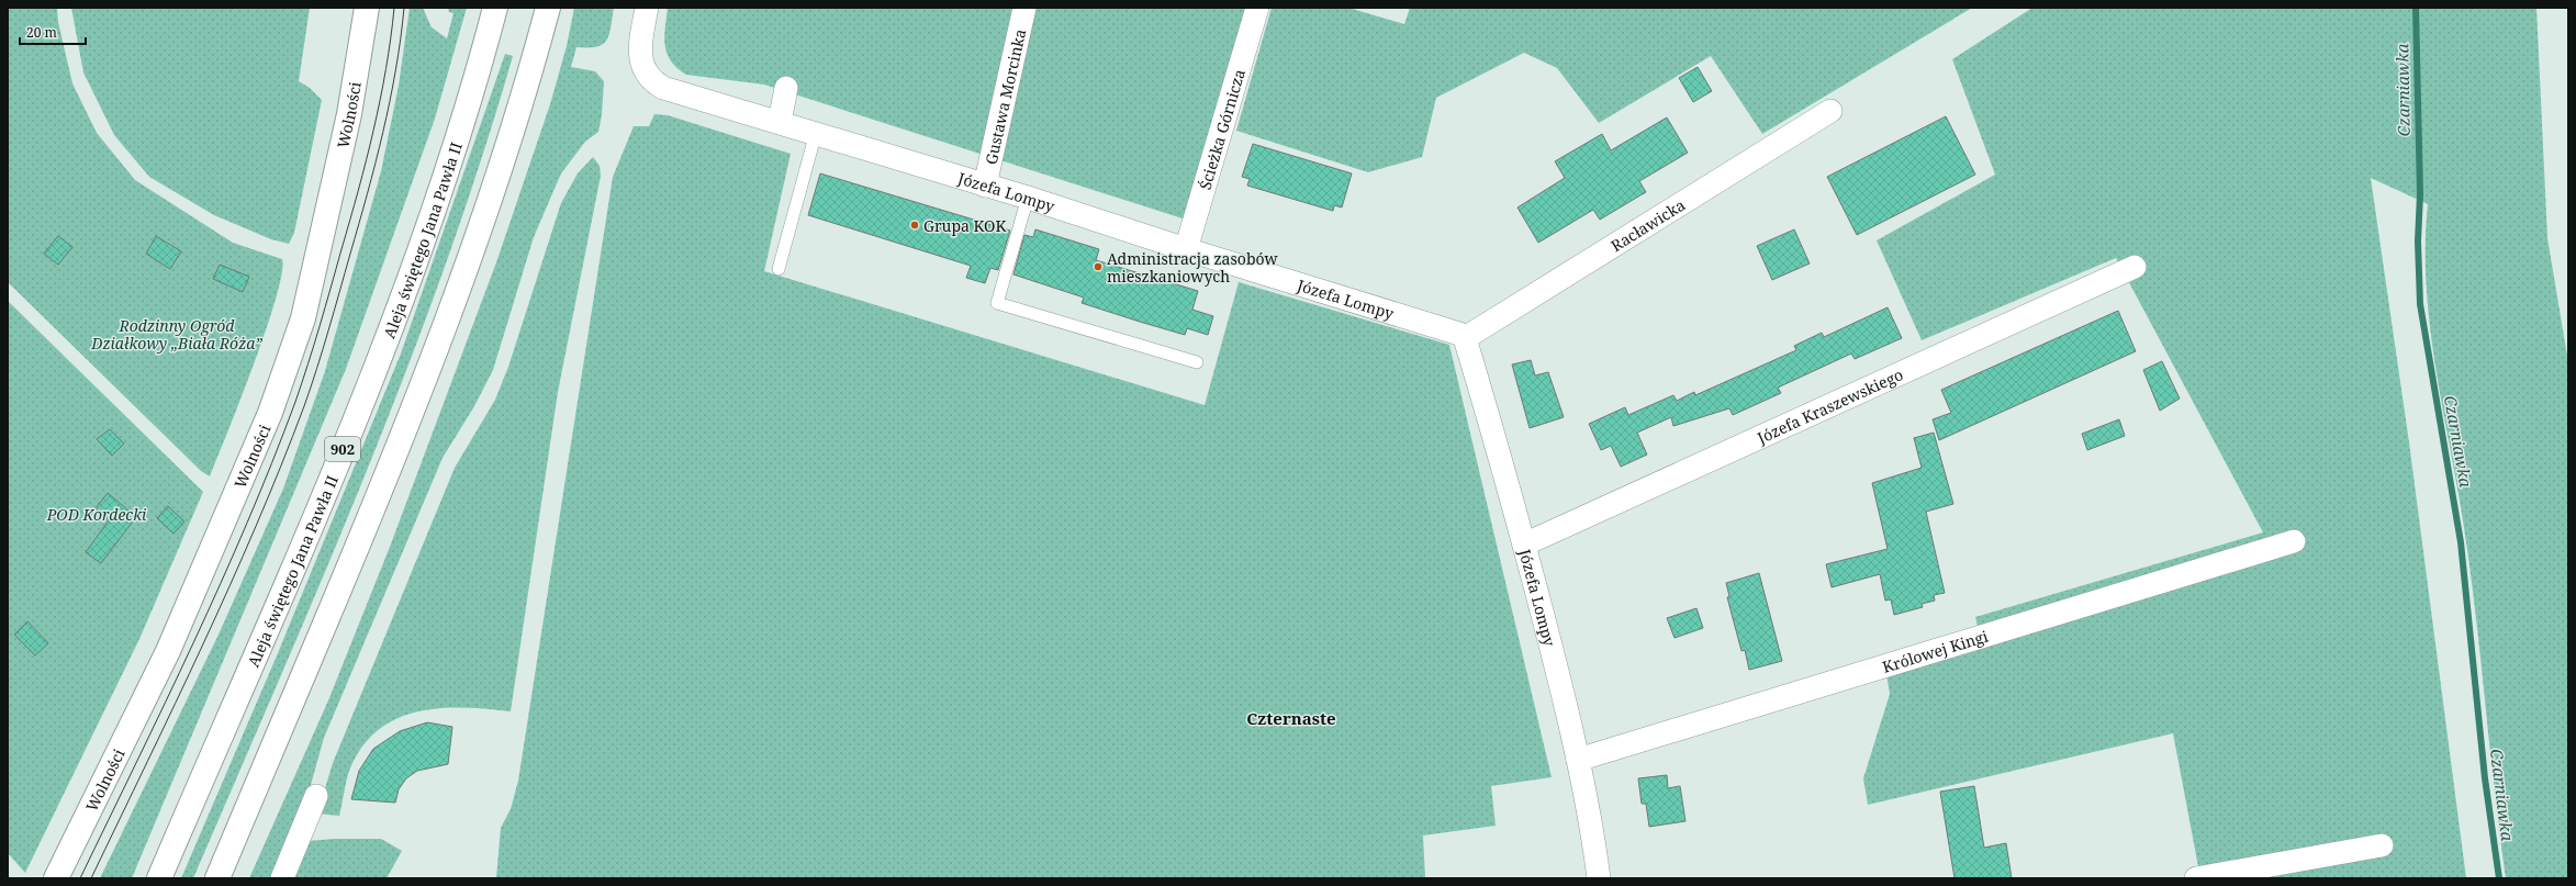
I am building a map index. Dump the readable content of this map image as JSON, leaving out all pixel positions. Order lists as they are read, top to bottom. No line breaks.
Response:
{"streets":{"main road":["Wolności","Aleja świętego Jana Pawła II","902"],"street":["Gustawa Morcinka","Ścieżka Górnicza","Józefa Lompy","Racławicka","Józefa Kraszewskiego","Królowej Kingi"]},"crossings":[["Gustawa Morcinka","Józefa Lompy"],["Ścieżka Górnicza","Józefa Lompy"],["Józefa Lompy","Racławicka"],["Józefa Lompy","Józefa Kraszewskiego"],["Józefa Lompy","Królowej Kingi"]],"districts":["Czternaste"],"water":["Czarniawka"],"parks":["Rodzinny Ogród Działkowy „Biała Róża”","POD Kordecki"],"places":["Grupa KOK","Administracja zasobów mieszkaniowych"],"scale_bar":"20 m"}
